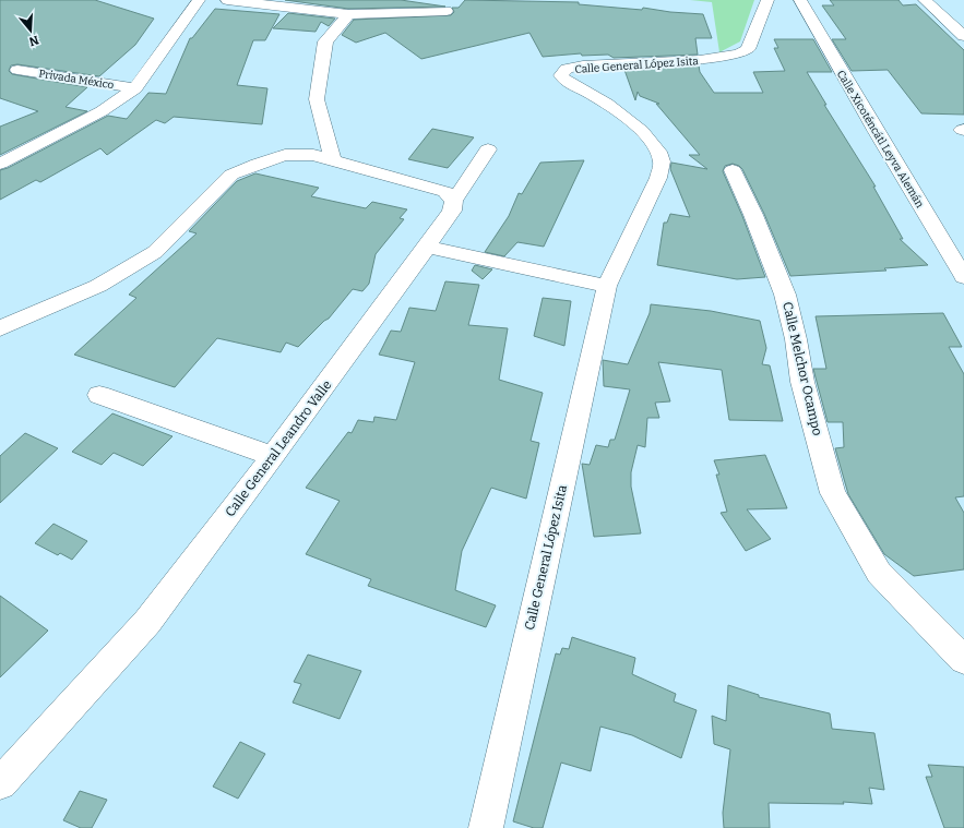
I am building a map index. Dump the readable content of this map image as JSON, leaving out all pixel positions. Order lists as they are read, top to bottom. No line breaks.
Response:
{"streets":{"street":["Calle General López Isita","Privada México","Calle Xicoténcátl Leyva Alemán","Calle Melchor Ocampo","Calle General Leandro Valle"]},"north":"bottom"}
